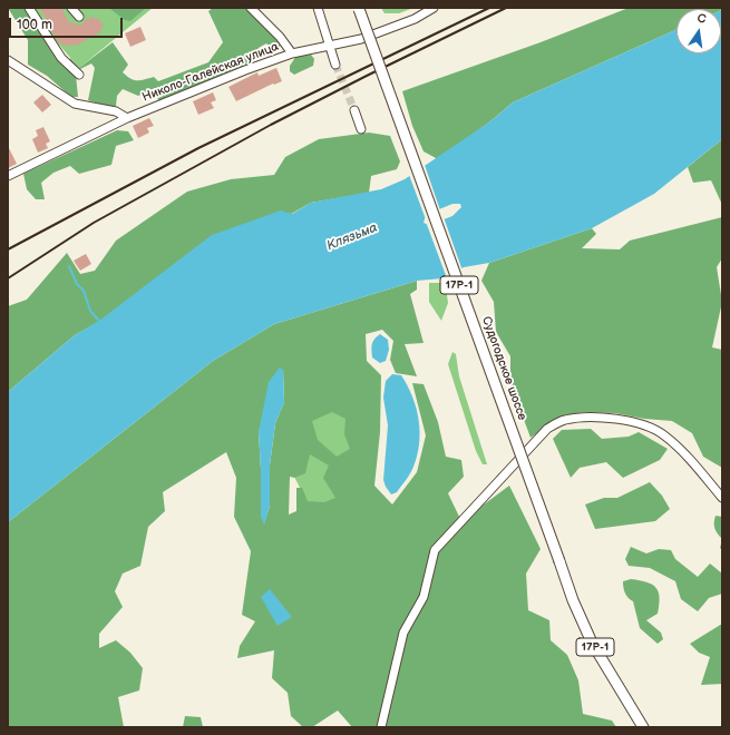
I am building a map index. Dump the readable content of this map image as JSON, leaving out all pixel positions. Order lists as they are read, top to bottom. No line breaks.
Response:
{"streets":{"main road":["17Р-1","Судогодское шоссе"],"street":["Николо-Галейская улица"]},"water":["Клязьма"],"scale_bar":"100 m","north":"top"}
